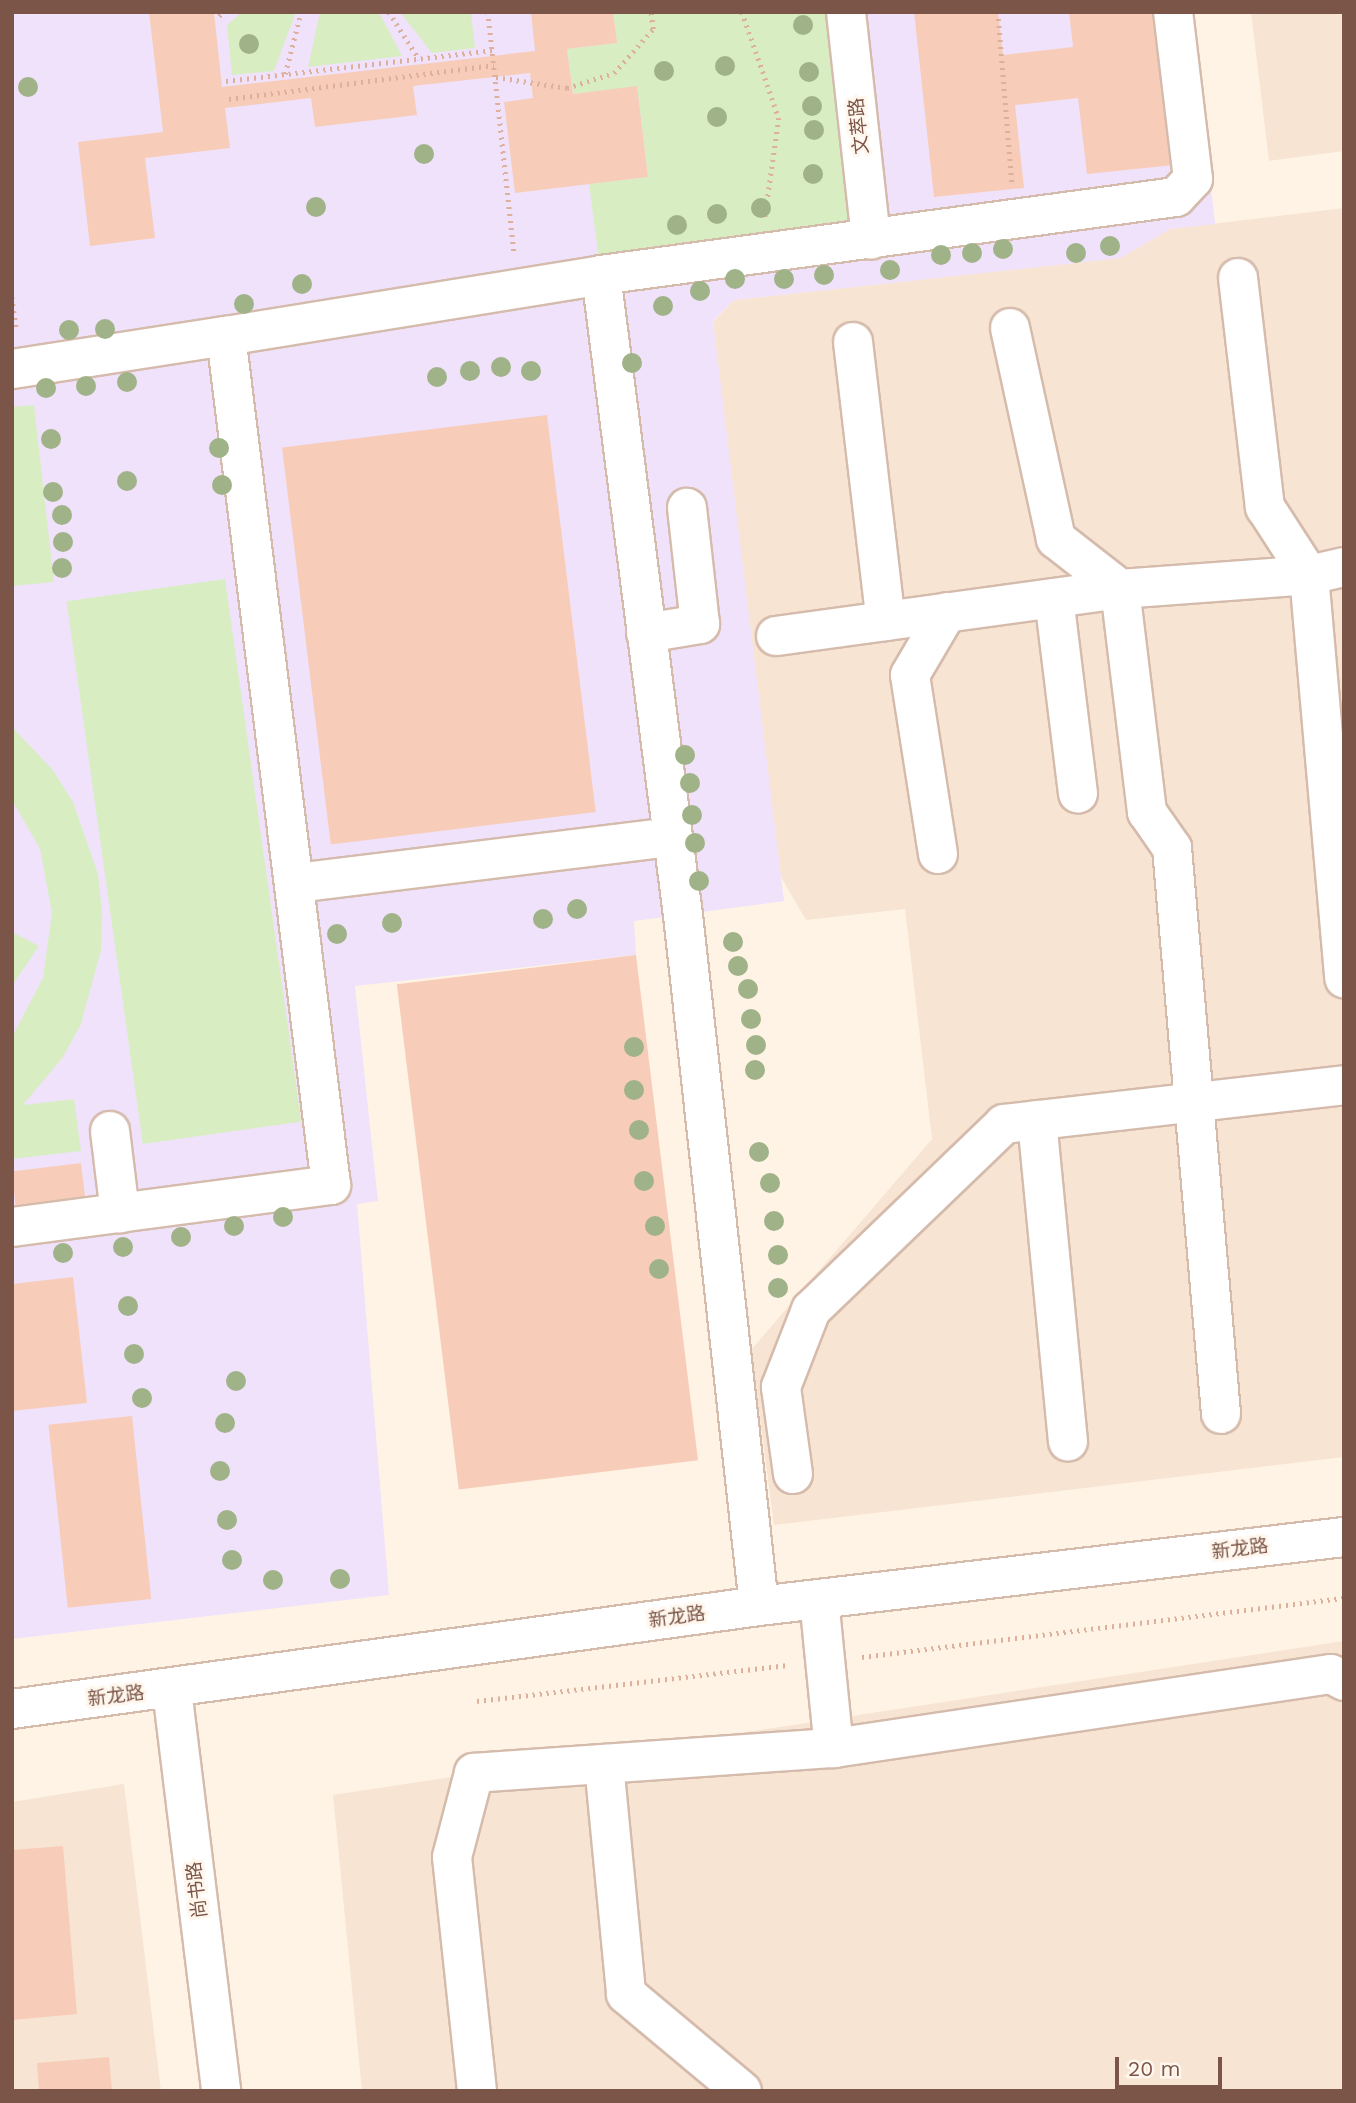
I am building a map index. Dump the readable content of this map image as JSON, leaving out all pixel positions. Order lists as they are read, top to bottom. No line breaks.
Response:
{"streets":{"street":["文萃路","新龙路","尚书路"]},"crossings":[["新龙路","尚书路"]],"scale_bar":"20 m"}
